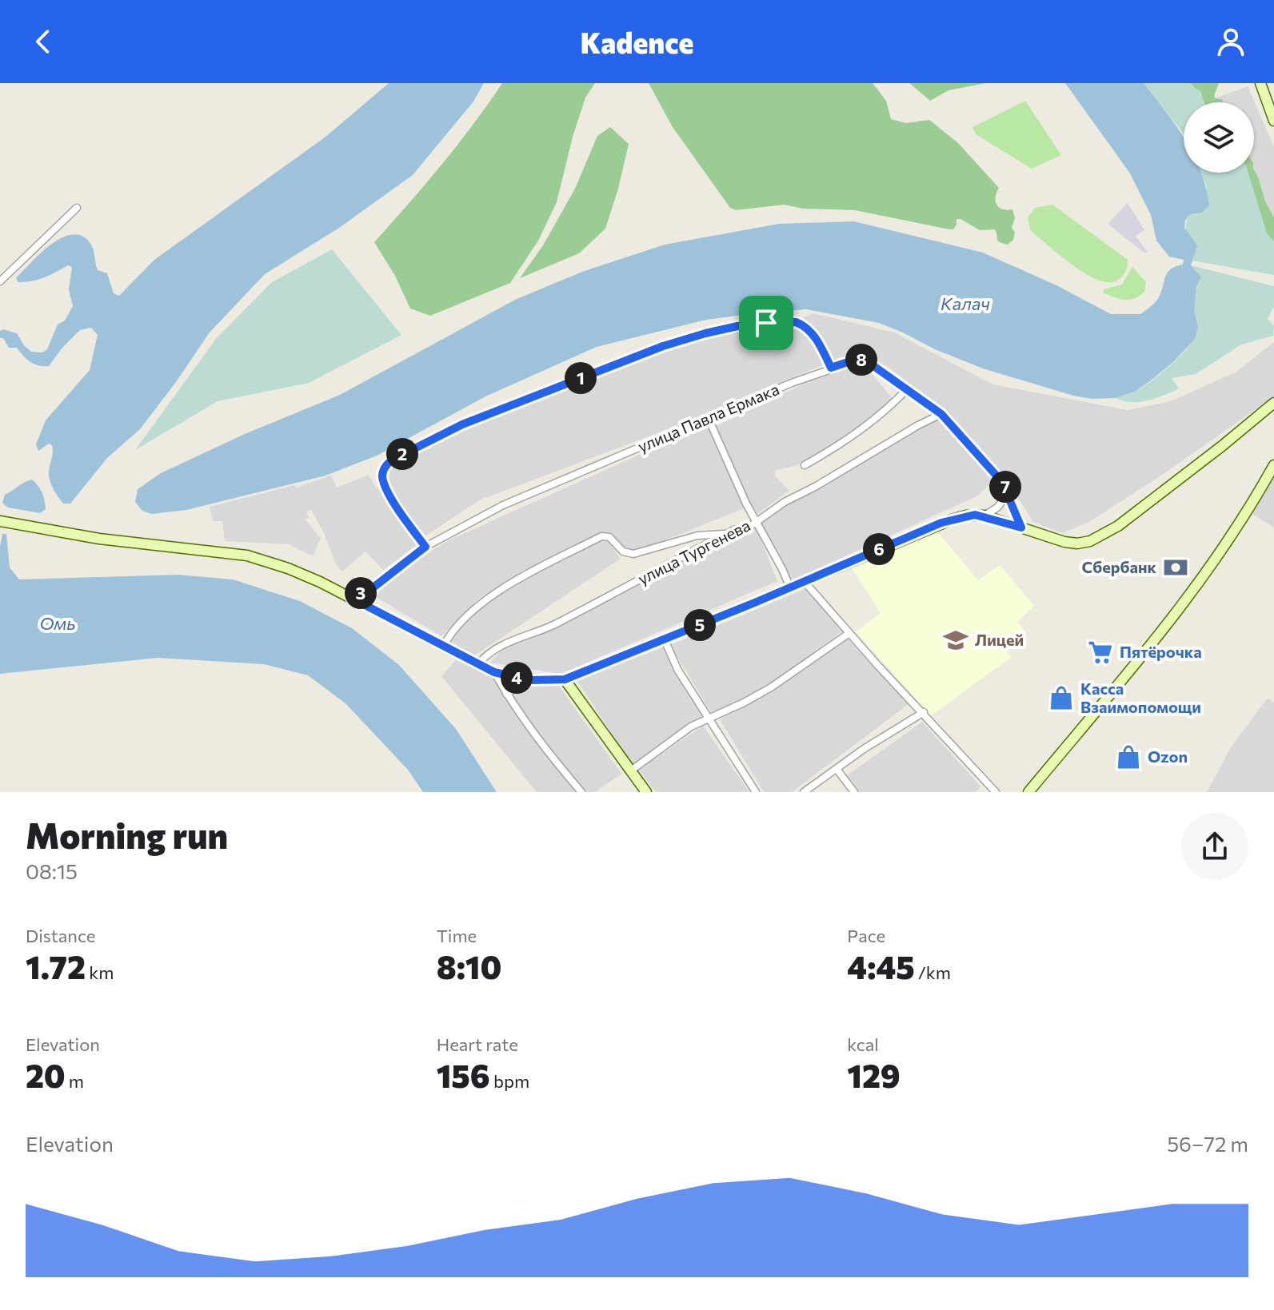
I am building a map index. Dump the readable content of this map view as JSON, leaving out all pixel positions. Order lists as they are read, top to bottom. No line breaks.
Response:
{"streets":{"street":["улица Павла Ермака","улица Тургенева"]},"crossings":[["улица Павла Ермака","улица Тургенева"]],"water":["Калач","Омь"],"places":{"bank":["Сбербанк"],"school or university":["Лицей"],"supermarket":["Пятёрочка"],"shop":["Касса Взаимопомощи","Ozon"]},"page":{"header":"Kadence","pins":["8","1","2","7","6","3","5","4"],"heading":["Morning run","08:15"],"stats":[["Distance","1.72 km"],["Time","8:10"],["Pace","4:45 /km"],["Elevation","20 m"],["Heart rate","156 bpm"],["kcal","129"]],"chart":["Elevation","56–72 m"]}}
